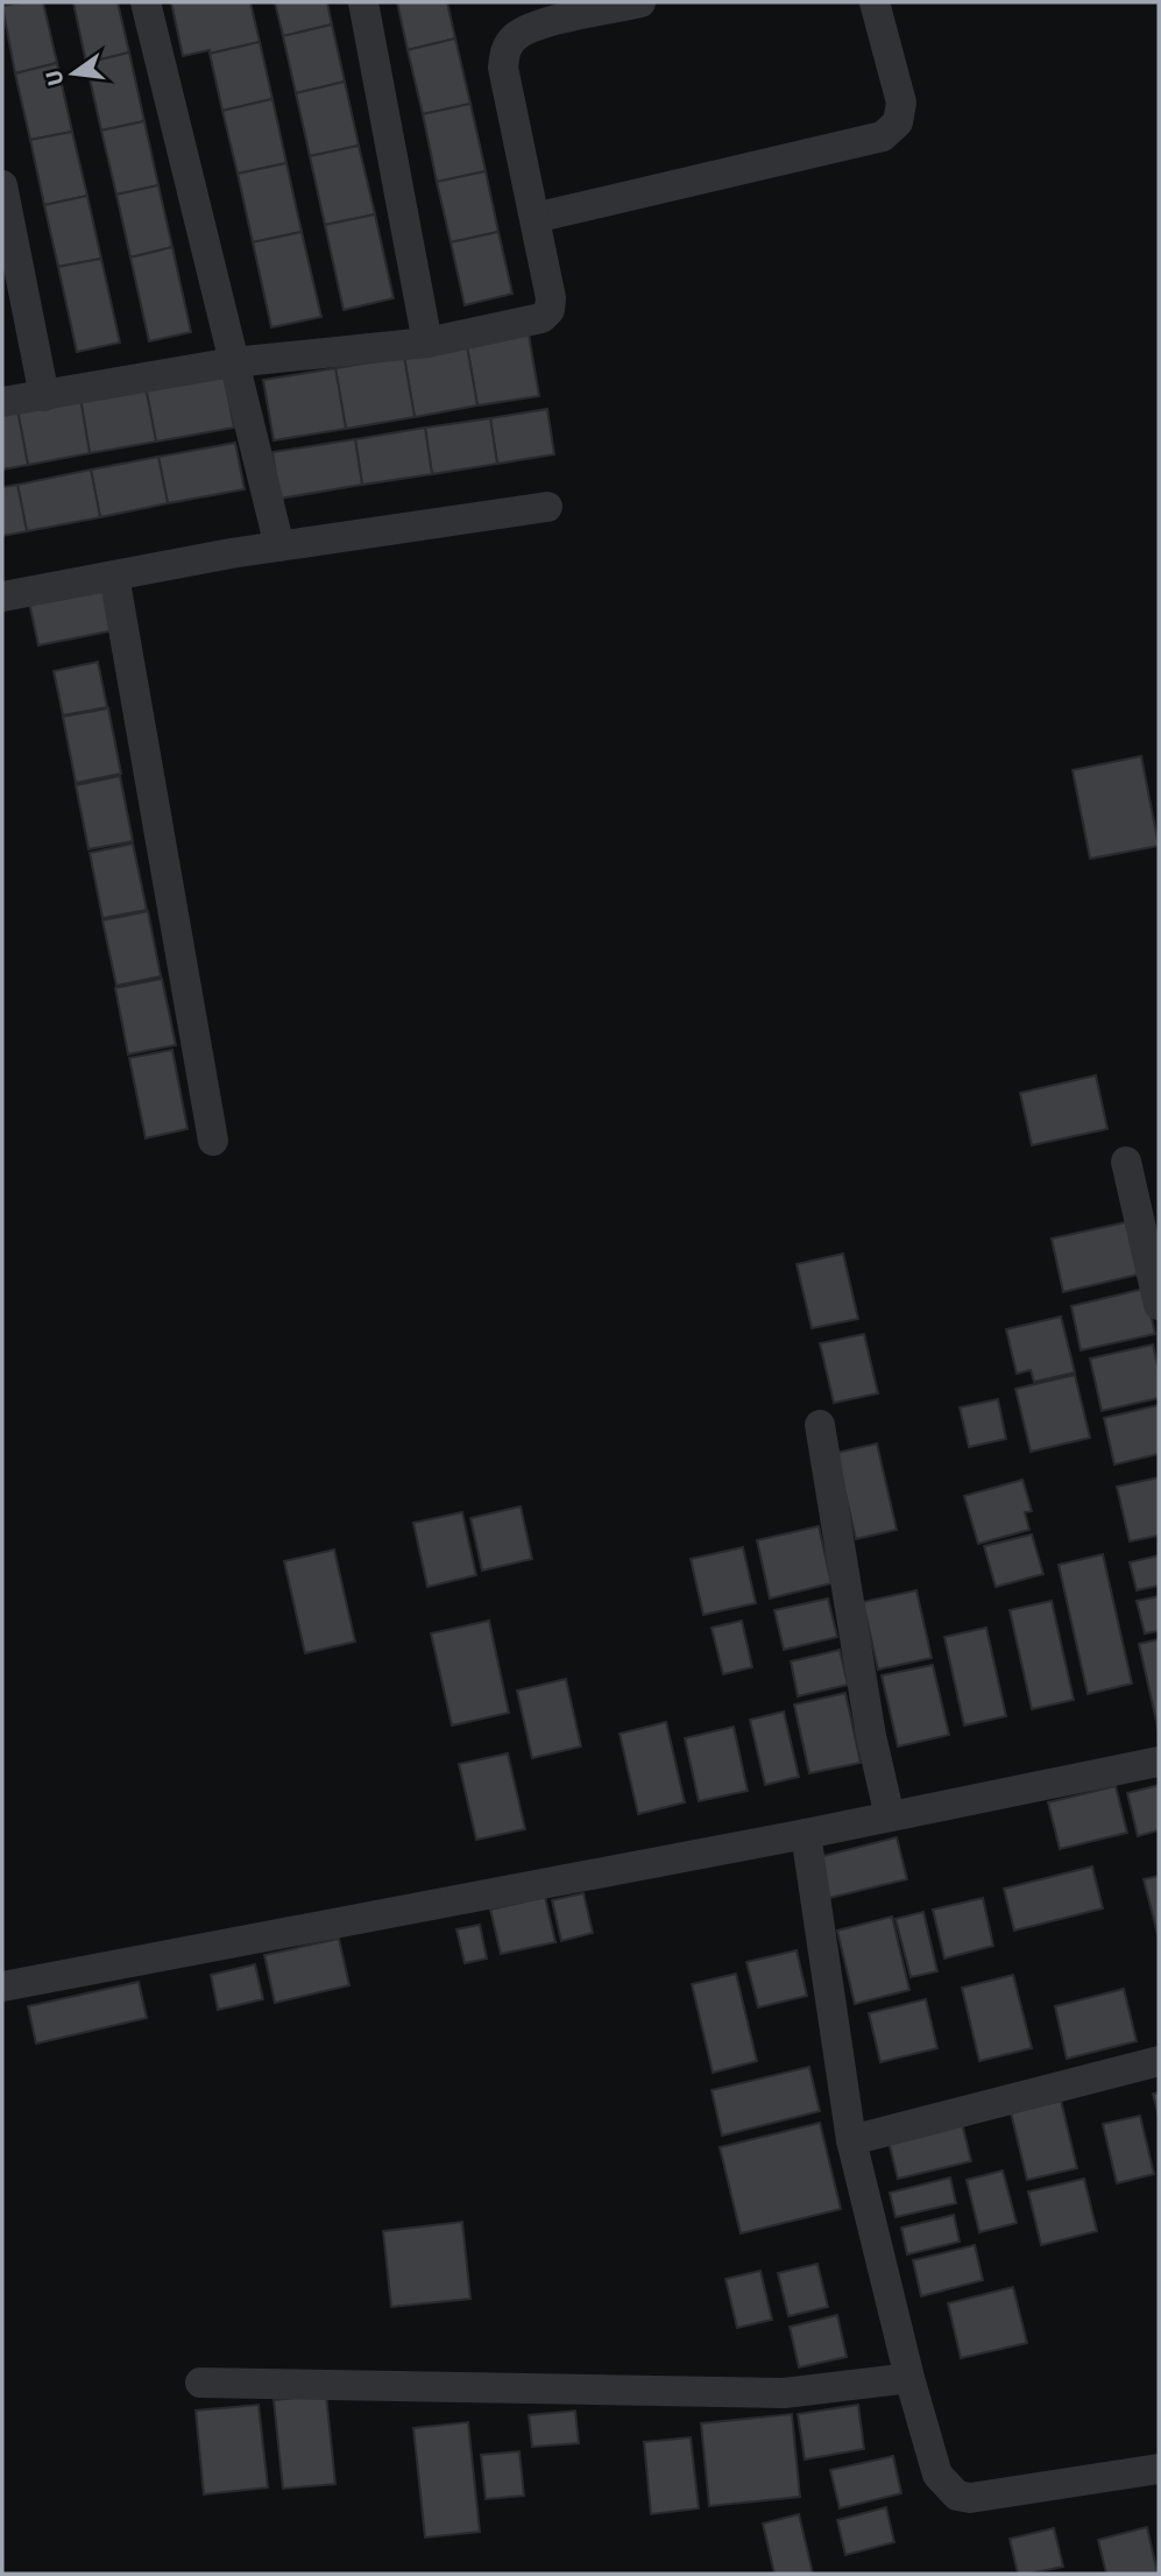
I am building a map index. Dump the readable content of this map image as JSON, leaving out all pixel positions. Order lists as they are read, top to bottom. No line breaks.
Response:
{"north":"left"}
